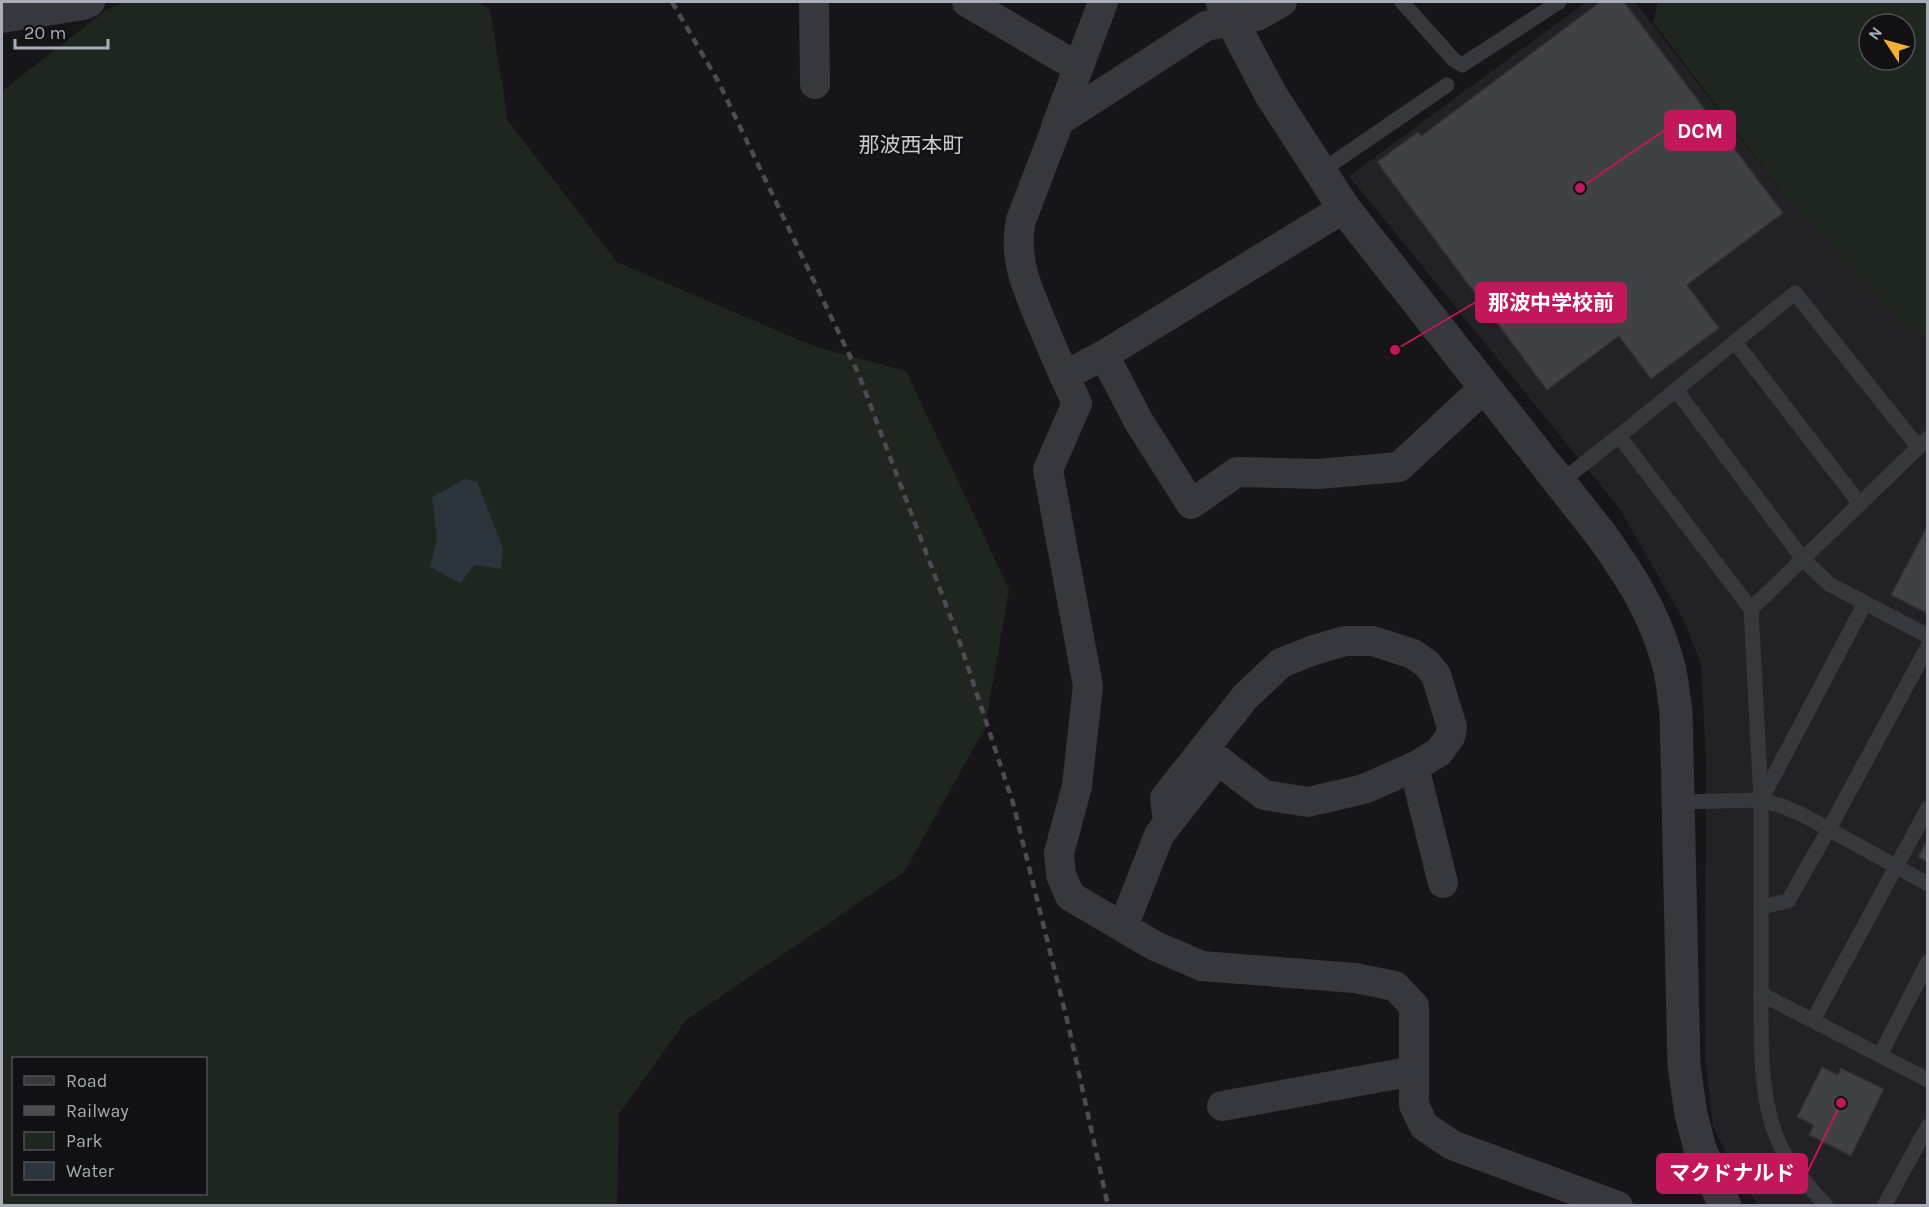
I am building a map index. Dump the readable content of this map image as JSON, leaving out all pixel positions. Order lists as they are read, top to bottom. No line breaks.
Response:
{"districts":["那波西本町"],"places":["DCM","那波中学校前","マクドナルド"],"legend":["Road","Railway","Park","Water"],"scale_bar":"20 m","north":"top left"}
